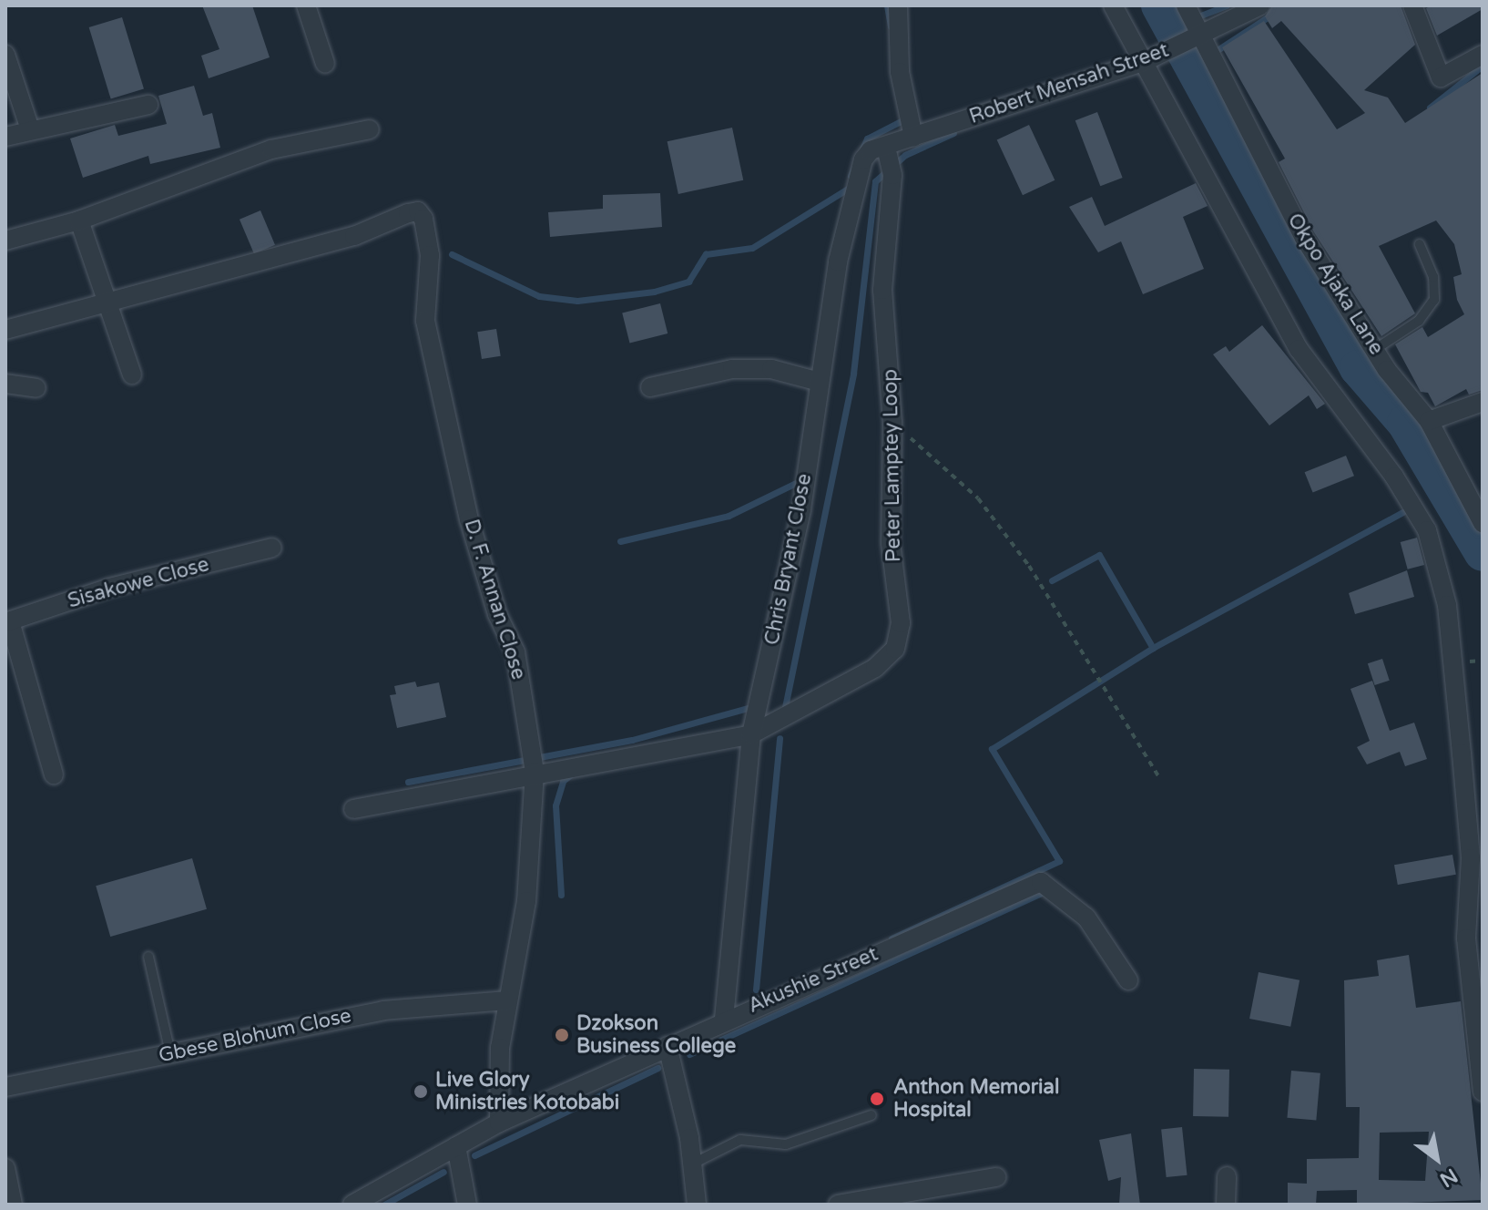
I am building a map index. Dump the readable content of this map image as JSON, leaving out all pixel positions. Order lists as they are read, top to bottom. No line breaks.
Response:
{"streets":{"street":["Robert Mensah Street","Okpo Ajaka Lane","Peter Lamptey Loop","Chris Bryant Close","Sisakowe Close","D. F. Annan Close","Akushie Street","Gbese Blohum Close"]},"crossings":[["Robert Mensah Street","Okpo Ajaka Lane"],["Robert Mensah Street","Chris Bryant Close"],["Peter Lamptey Loop","Chris Bryant Close"],["Peter Lamptey Loop","D. F. Annan Close"],["Chris Bryant Close","Akushie Street"],["D. F. Annan Close","Akushie Street"],["D. F. Annan Close","Gbese Blohum Close"]],"places":["Dzokson Business College","Live Glory Ministries Kotobabi","Anthon Memorial Hospital"],"north":"bottom right"}
